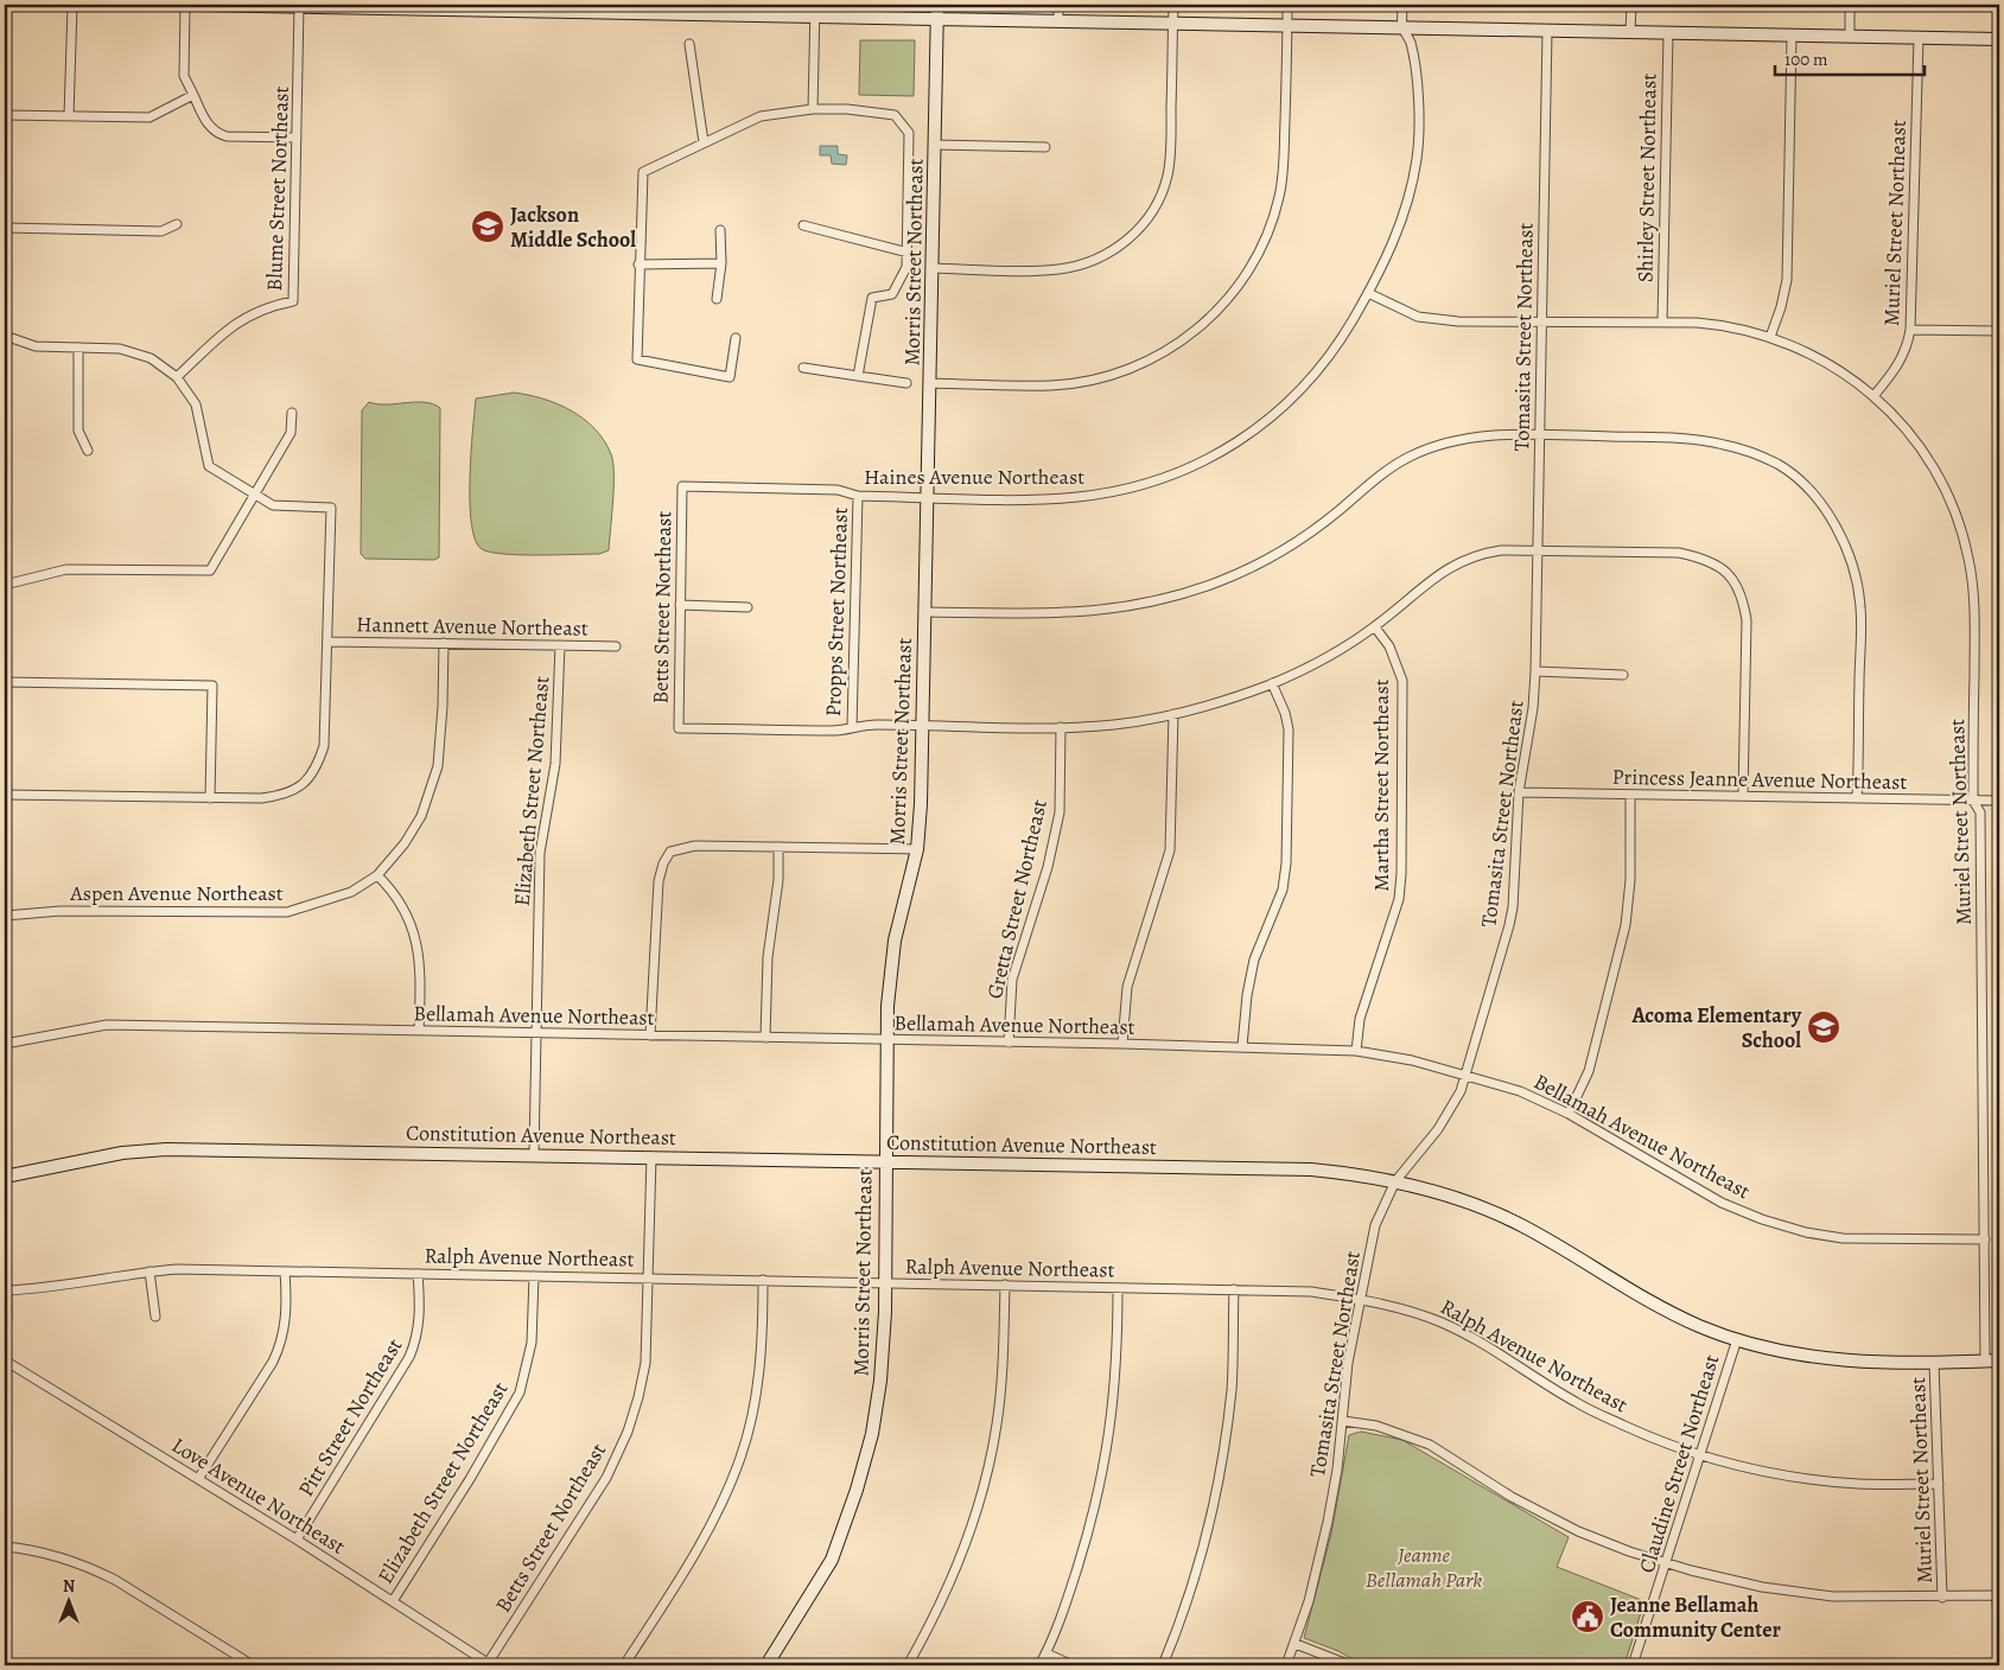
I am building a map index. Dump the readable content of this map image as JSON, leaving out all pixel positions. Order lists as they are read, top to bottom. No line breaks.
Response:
{"streets":{"street":["Shirley Street Northeast","Blume Street Northeast","Muriel Street Northeast","Morris Street Northeast","Tomasita Street Northeast","Haines Avenue Northeast","Betts Street Northeast","Propps Street Northeast","Hannett Avenue Northeast","Princess Jeanne Avenue Northeast","Martha Street Northeast","Elizabeth Street Northeast","Aspen Avenue Northeast","Gretta Street Northeast","Bellamah Avenue Northeast","Constitution Avenue Northeast","Ralph Avenue Northeast","Pitt Street Northeast","Claudine Street Northeast","Love Avenue Northeast"]},"crossings":[["Muriel Street Northeast","Princess Jeanne Avenue Northeast"],["Muriel Street Northeast","Bellamah Avenue Northeast"],["Muriel Street Northeast","Constitution Avenue Northeast"],["Muriel Street Northeast","Ralph Avenue Northeast"],["Morris Street Northeast","Haines Avenue Northeast"],["Morris Street Northeast","Bellamah Avenue Northeast"],["Morris Street Northeast","Constitution Avenue Northeast"],["Morris Street Northeast","Ralph Avenue Northeast"],["Tomasita Street Northeast","Princess Jeanne Avenue Northeast"],["Tomasita Street Northeast","Bellamah Avenue Northeast"],["Tomasita Street Northeast","Constitution Avenue Northeast"],["Tomasita Street Northeast","Ralph Avenue Northeast"],["Haines Avenue Northeast","Betts Street Northeast"],["Haines Avenue Northeast","Propps Street Northeast"],["Betts Street Northeast","Propps Street Northeast"],["Betts Street Northeast","Constitution Avenue Northeast"],["Betts Street Northeast","Ralph Avenue Northeast"],["Betts Street Northeast","Love Avenue Northeast"],["Hannett Avenue Northeast","Elizabeth Street Northeast"],["Martha Street Northeast","Bellamah Avenue Northeast"],["Elizabeth Street Northeast","Bellamah Avenue Northeast"],["Elizabeth Street Northeast","Constitution Avenue Northeast"],["Elizabeth Street Northeast","Ralph Avenue Northeast"],["Elizabeth Street Northeast","Love Avenue Northeast"],["Gretta Street Northeast","Bellamah Avenue Northeast"],["Constitution Avenue Northeast","Claudine Street Northeast"],["Ralph Avenue Northeast","Pitt Street Northeast"],["Ralph Avenue Northeast","Claudine Street Northeast"],["Pitt Street Northeast","Love Avenue Northeast"]],"parks":["Jeanne Bellamah Park"],"places":{"school or university":["Jackson Middle School","Acoma Elementary School"],"public building":["Jeanne Bellamah Community Center"]},"scale_bar":"100 m","north":"top"}
